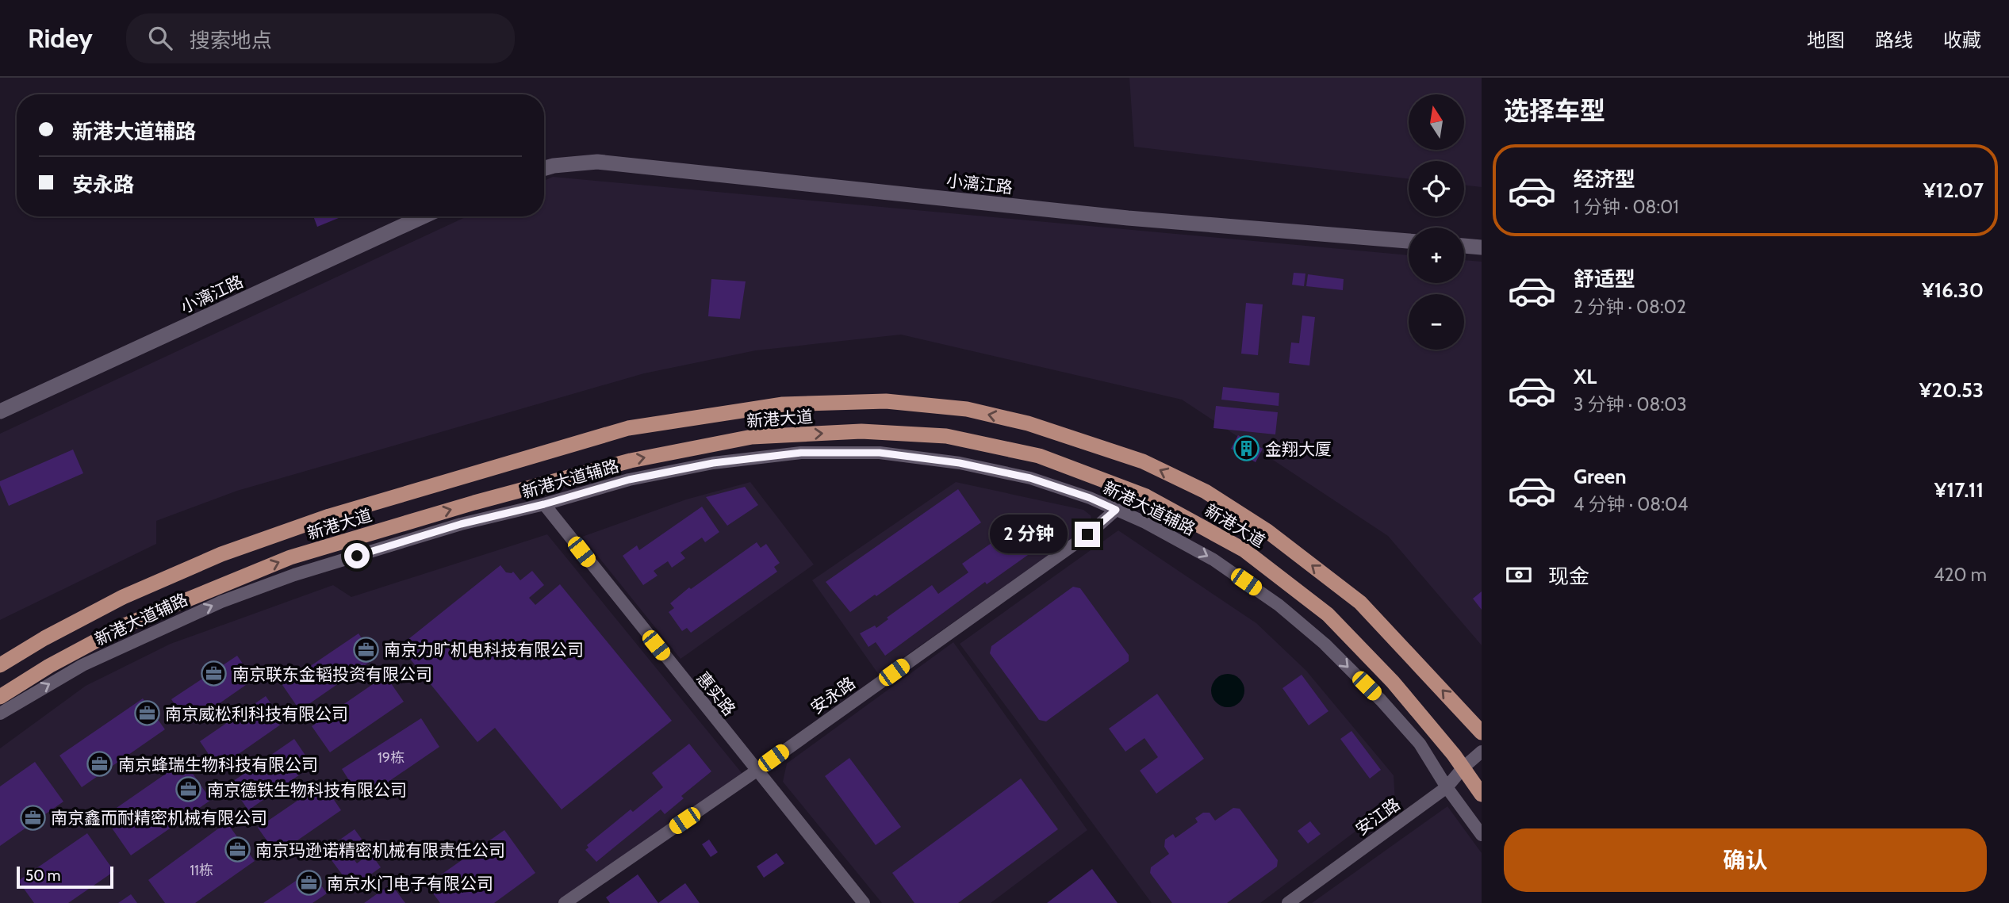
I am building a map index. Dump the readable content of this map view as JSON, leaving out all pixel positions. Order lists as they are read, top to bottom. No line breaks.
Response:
{"streets":{"main road":["新港大道"],"street":["小漓江路","新港大道辅路","惠实路","安永路","安江路"]},"crossings":[["新港大道","安江路"],["新港大道辅路","惠实路"],["新港大道辅路","安永路"],["新港大道辅路","安江路"],["惠实路","安永路"]],"one_way":["新港大道辅路"],"places":{"building":["金翔大厦"],"office":["南京力旷机电科技有限公司","南京联东金韬投资有限公司","南京威松利科技有限公司","南京蜂瑞生物科技有限公司","南京德铁生物科技有限公司","南京鑫而耐精密机械有限公司","南京玛逊诺精密机械有限责任公司","南京水门电子有限公司"]},"house_numbers":["19栋","11栋"],"scale_bar":"50 m","north":"top","page":{"header":"Ridey","search":"搜索地点","nav":["地图","路线","收藏"],"heading":"选择车型","map_buttons":["+","−"],"banner":["新港大道辅路","安永路"],"list":[{"name":"经济型","note":"1 分钟 · 08:01","value":"¥12.07"},{"name":"舒适型","note":"2 分钟 · 08:02","value":"¥16.30"},{"name":"XL","note":"3 分钟 · 08:03","value":"¥20.53"},{"name":"Green","note":"4 分钟 · 08:04","value":"¥17.11"}],"bubble":"2 分钟","pay":["现金","420 m"],"buttons":"确认","scale":"50 m"}}
